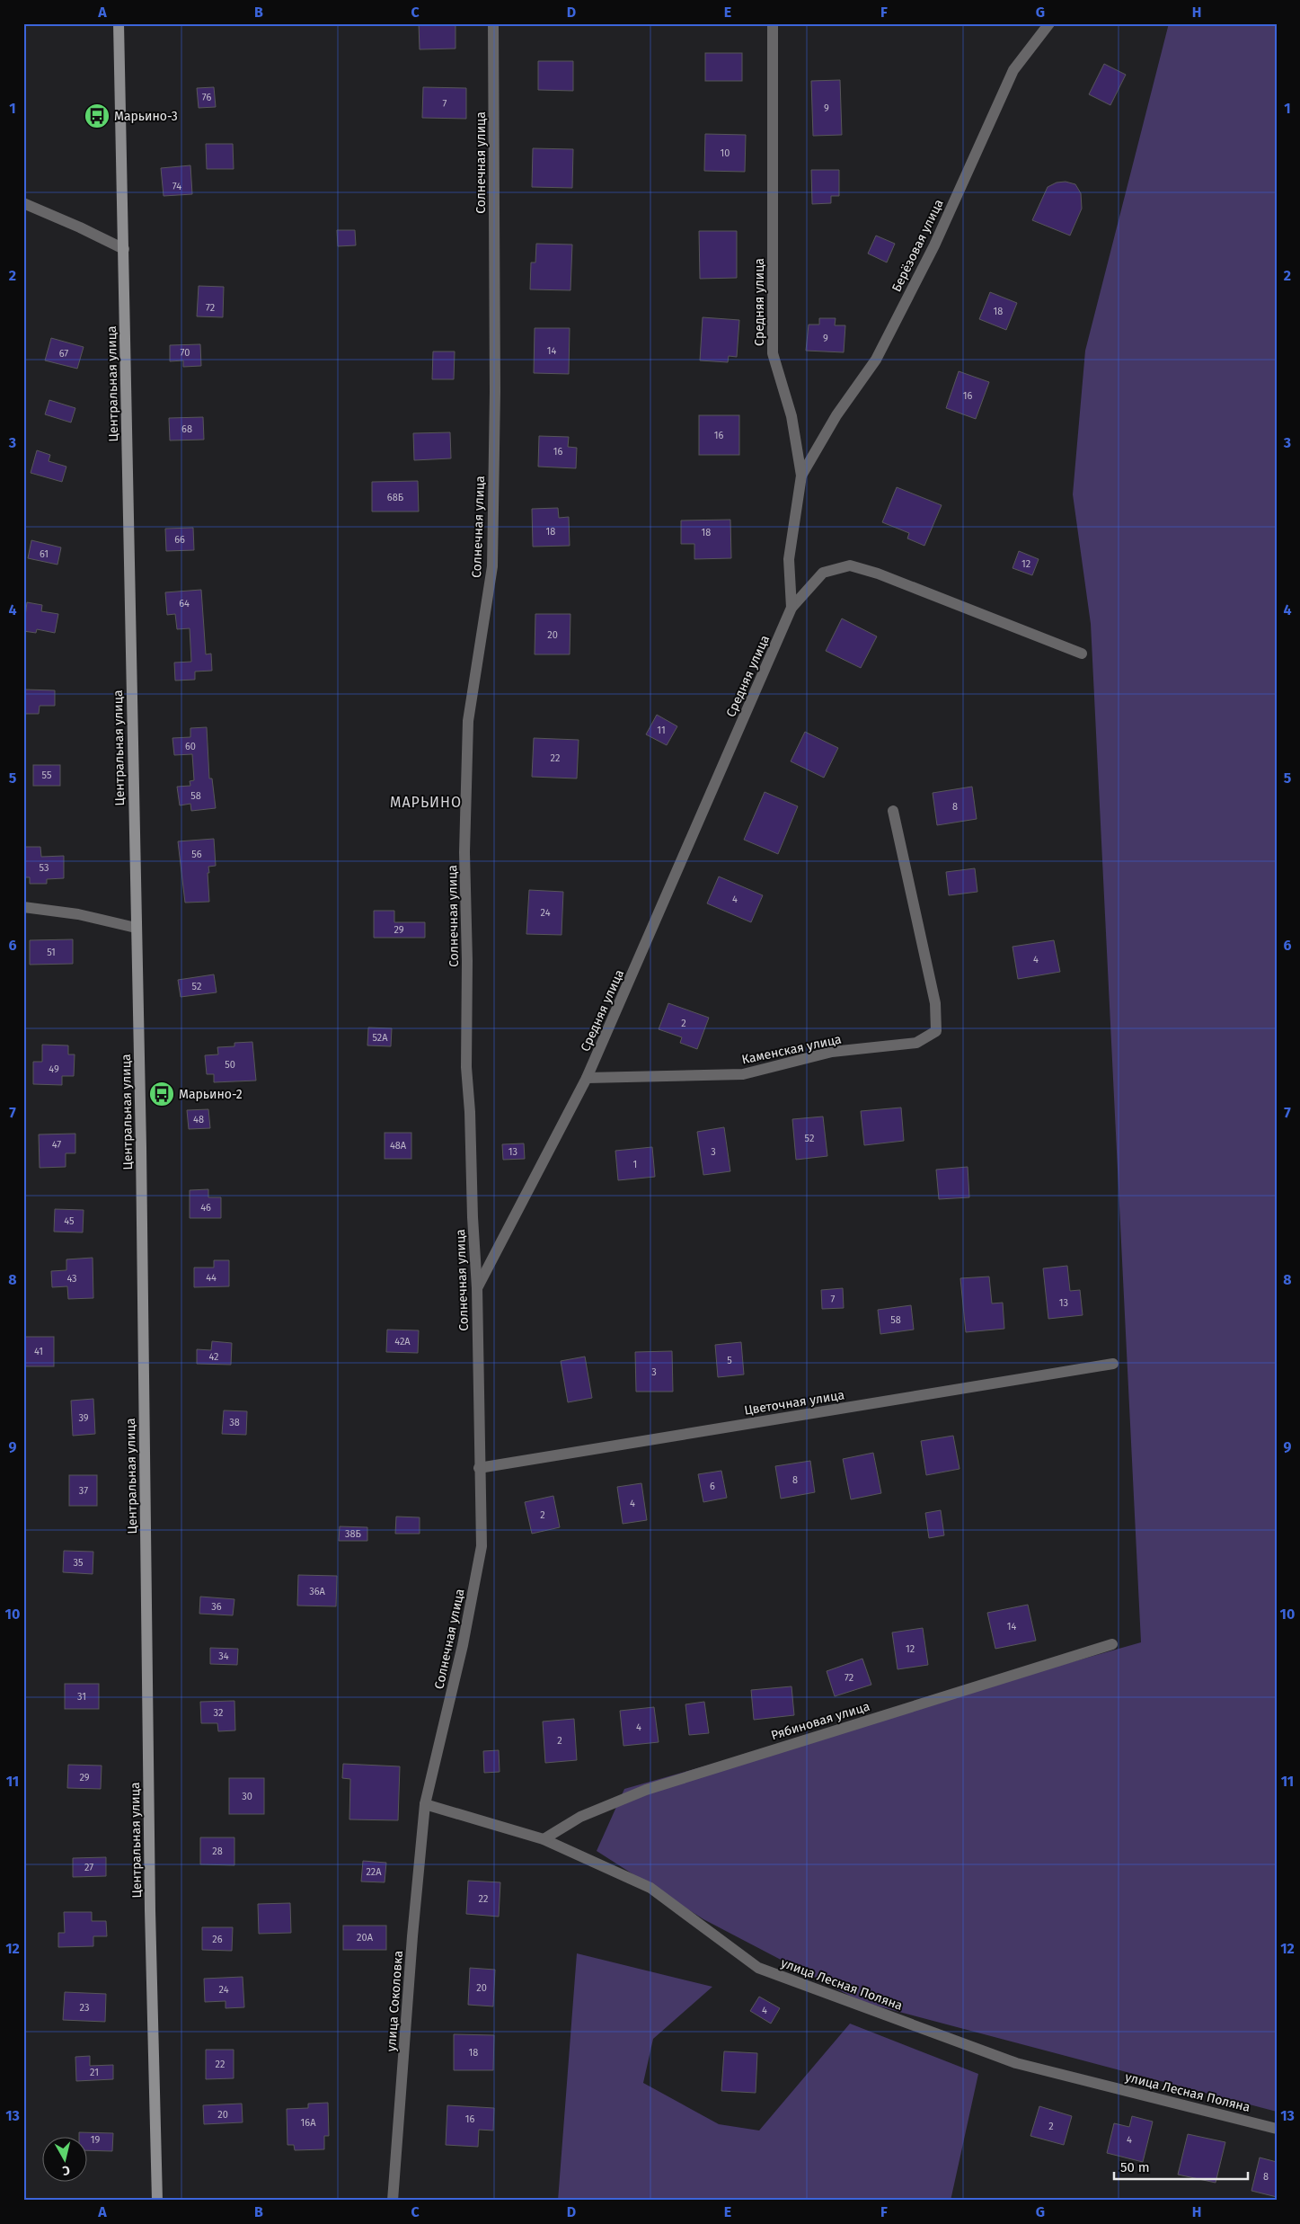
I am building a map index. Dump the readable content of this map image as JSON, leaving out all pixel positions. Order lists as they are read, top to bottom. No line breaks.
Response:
{"streets":{"main road":["Центральная улица"],"street":["Солнечная улица","Берёзовая улица","Средняя улица","Каменская улица","Цветочная улица","Рябиновая улица","улица Лесная Поляна","улица Соколовка"]},"crossings":[["Солнечная улица","Средняя улица"],["Солнечная улица","Цветочная улица"],["Солнечная улица","улица Лесная Поляна"],["Солнечная улица","улица Соколовка"],["Берёзовая улица","Средняя улица"],["Средняя улица","Каменская улица"],["Рябиновая улица","улица Лесная Поляна"],["улица Лесная Поляна","улица Соколовка"]],"districts":["МАРЬИНО"],"places":{"bus stop":["Марьино-3","Марьино-2"]},"house_numbers":["76","7","9","10","74","72","18","9","14","70","67","16","68","16","16","68Б","18","18","66","61","12","64","20","11","60","22","55","58","8","56","53","4","24","29","51","4","52","2","52А","50","49","48","52","47","48А","13","3","1","46","45","44","43","7","13","58","42А","41","42","5","3","39","38","8","6","37","4","2","38Б","35","36А","36","14","12","34","72","31","32","4","2","29","30","28","27","22А","22","20А","26","20","24","23","4","18","22","21","20","16","16А","2","19","4","8"],"scale_bar":"50 m","north":"bottom","grid":{"columns":["A","B","C","D","E","F","G","H"],"rows":["1","2","3","4","5","6","7","8","9","10","11","12","13"]}}
